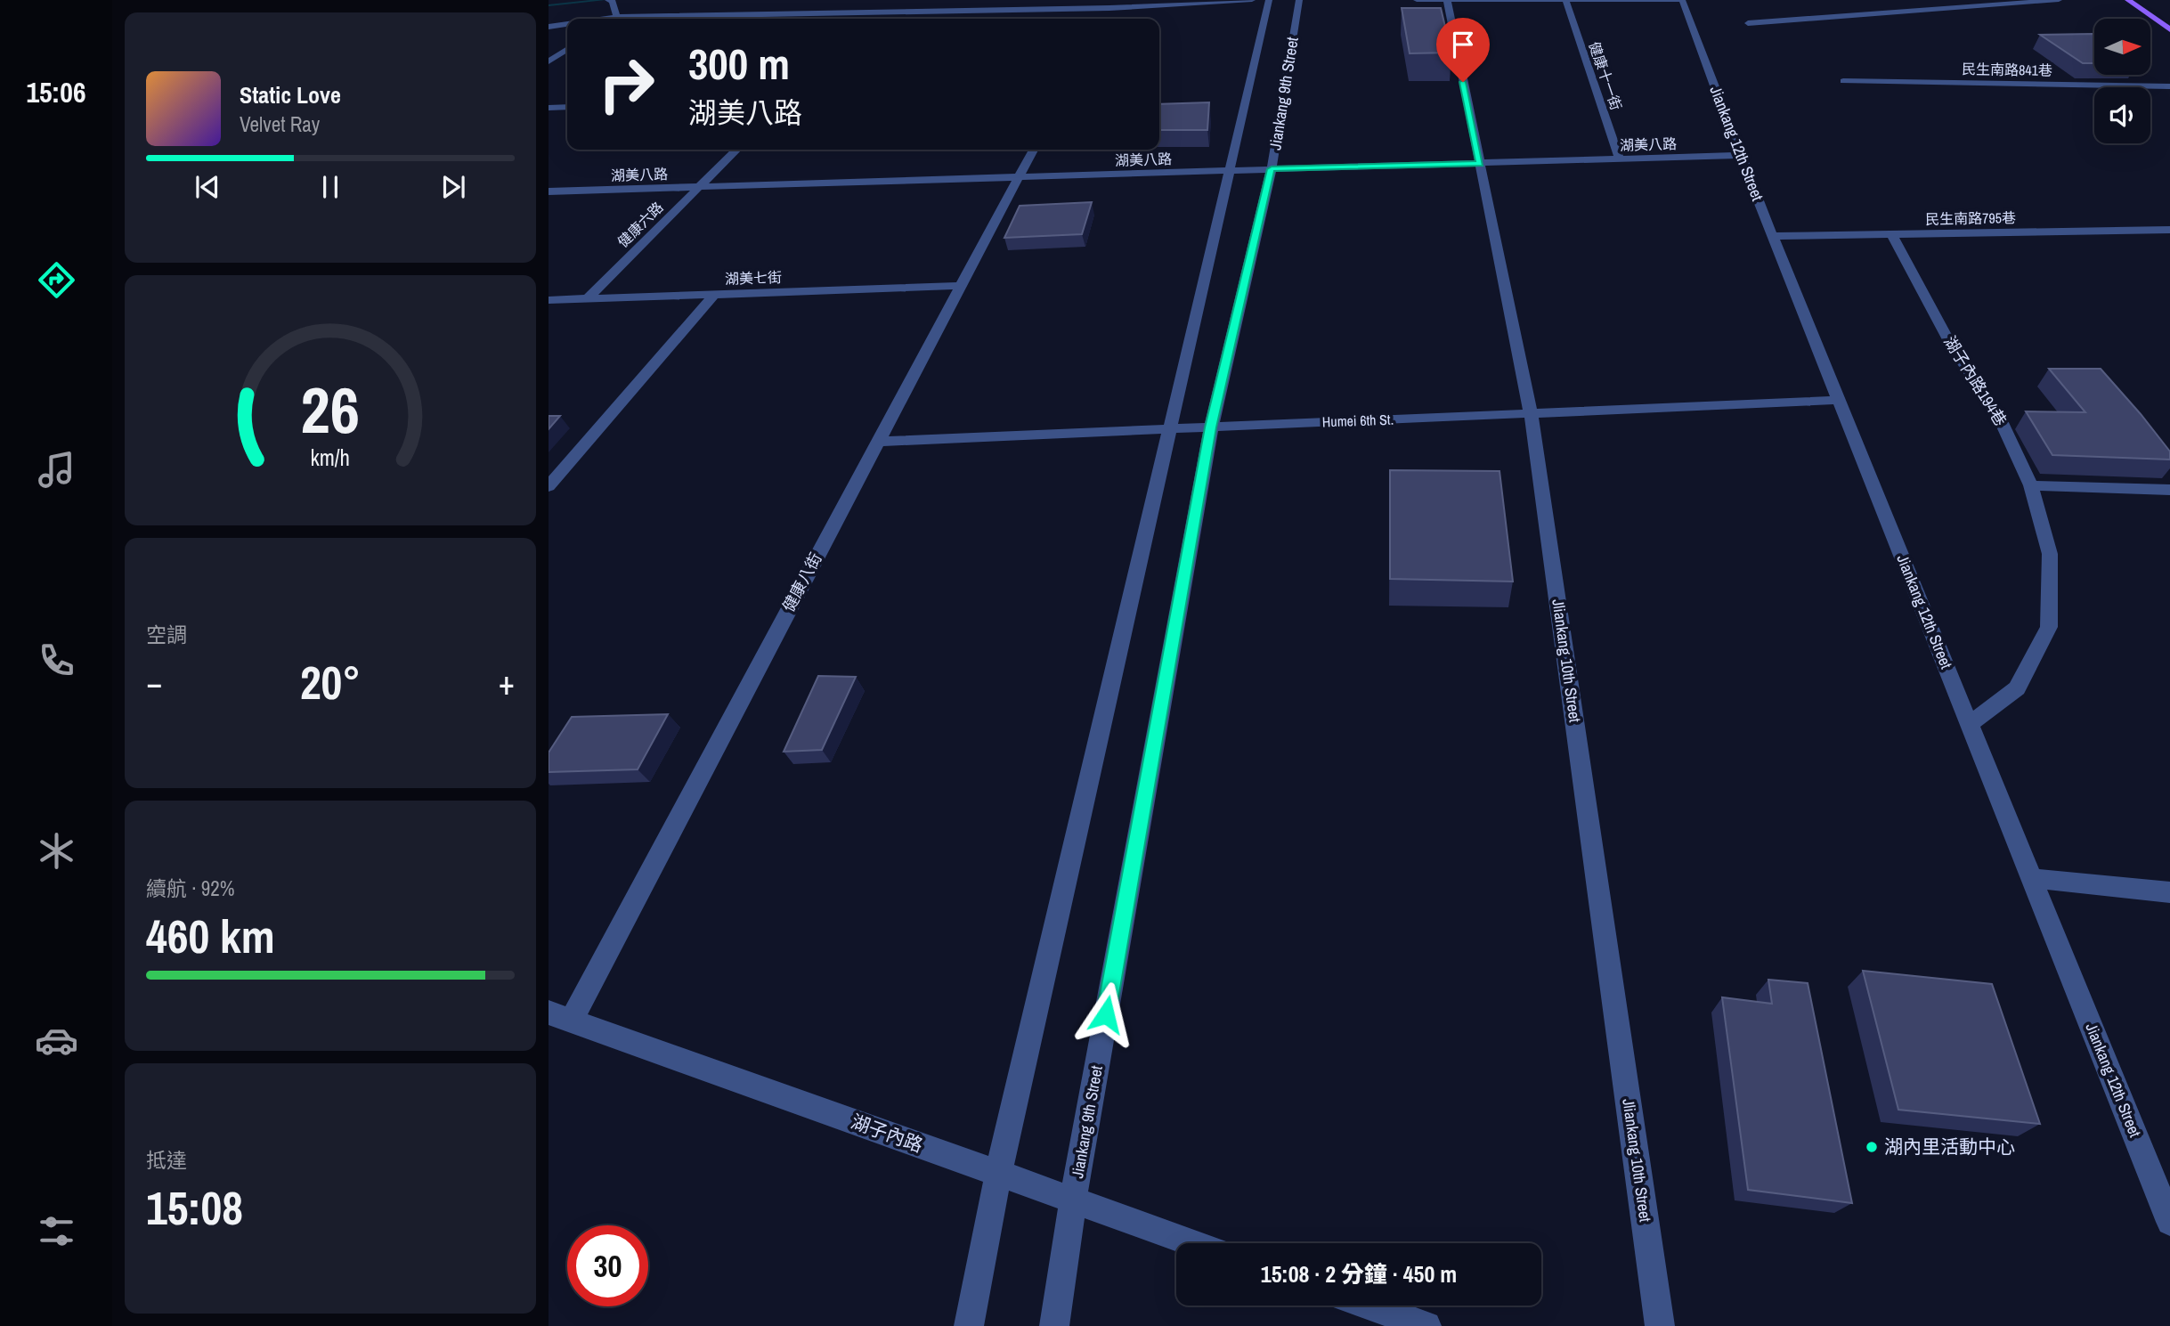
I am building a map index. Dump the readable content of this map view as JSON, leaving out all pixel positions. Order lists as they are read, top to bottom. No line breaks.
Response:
{"streets":{"street":["民生南路841巷","健康十一街","Jiankang 9th Street","Jiankang 12th Street","湖美八路","民生南路795巷","健康六路","湖美七街","湖子內路194巷","Humei 6th St.","健康八街","Jliankang 10th Street","湖子內路"]},"crossings":[["健康十一街","湖美八路"],["Jiankang 9th Street","湖美八路"],["Jiankang 9th Street","Humei 6th St."],["Jiankang 9th Street","湖子內路"],["Jiankang 12th Street","湖美八路"],["Jiankang 12th Street","民生南路795巷"],["Jiankang 12th Street","湖子內路194巷"],["Jiankang 12th Street","Humei 6th St."],["湖美八路","健康六路"],["湖美八路","健康八街"],["湖美八路","Jliankang 10th Street"],["民生南路795巷","湖子內路194巷"],["健康六路","湖美七街"],["湖美七街","健康八街"],["Humei 6th St.","健康八街"],["Humei 6th St.","Jliankang 10th Street"],["健康八街","湖子內路"]],"places":["湖內里活動中心"],"north":"right","page":{"tabs":"15:06","turn":["300 m","湖美八路"],"song":["Static Love","Velvet Ray"],"tile":["空調",["續航 · 92%","460 km"],["抵達","15:08"]],"heat":["−","20°","+"],"limit":"30","trip":"15:08 · 2 分鐘 · 450 m","gauge":["26","km/h"]}}
